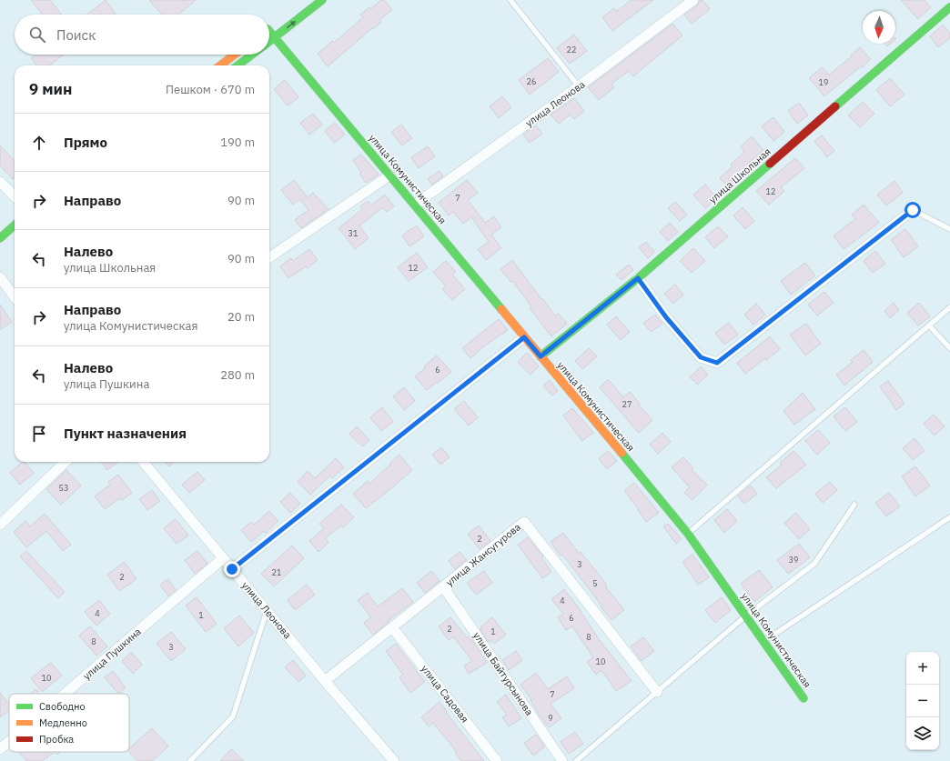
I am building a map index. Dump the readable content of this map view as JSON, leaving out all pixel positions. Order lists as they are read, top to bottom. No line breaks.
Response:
{"streets":{"street":["улица Леонова","улица Школьная","улица Комунистическая","улица Жансугурова","улица Пушкина","улица Байтурсынова","улица Садовая"]},"crossings":[["улица Леонова","улица Комунистическая"],["улица Леонова","улица Жансугурова"],["улица Леонова","улица Пушкина"],["улица Школьная","улица Комунистическая"],["улица Жансугурова","улица Байтурсынова"],["улица Жансугурова","улица Садовая"]],"house_numbers":["22","26","19","12","7","31","12","6","27","53","2","39","3","21","2","5","4","4","1","6","2","1","8","8","3","10","10","7","9"],"legend":["Свободно","Медленно","Пробка"],"north":"bottom","page":{"search":"Поиск","heading":["9 мин","Пешком · 670 m"],"list":[["Прямо","190 m"],["Направо","90 m"],["Налево","улица Школьная","90 m"],["Направо","улица Комунистическая","20 m"],["Налево","улица Пушкина","280 m"],"Пункт назначения"],"map_buttons":["+","−"]}}
